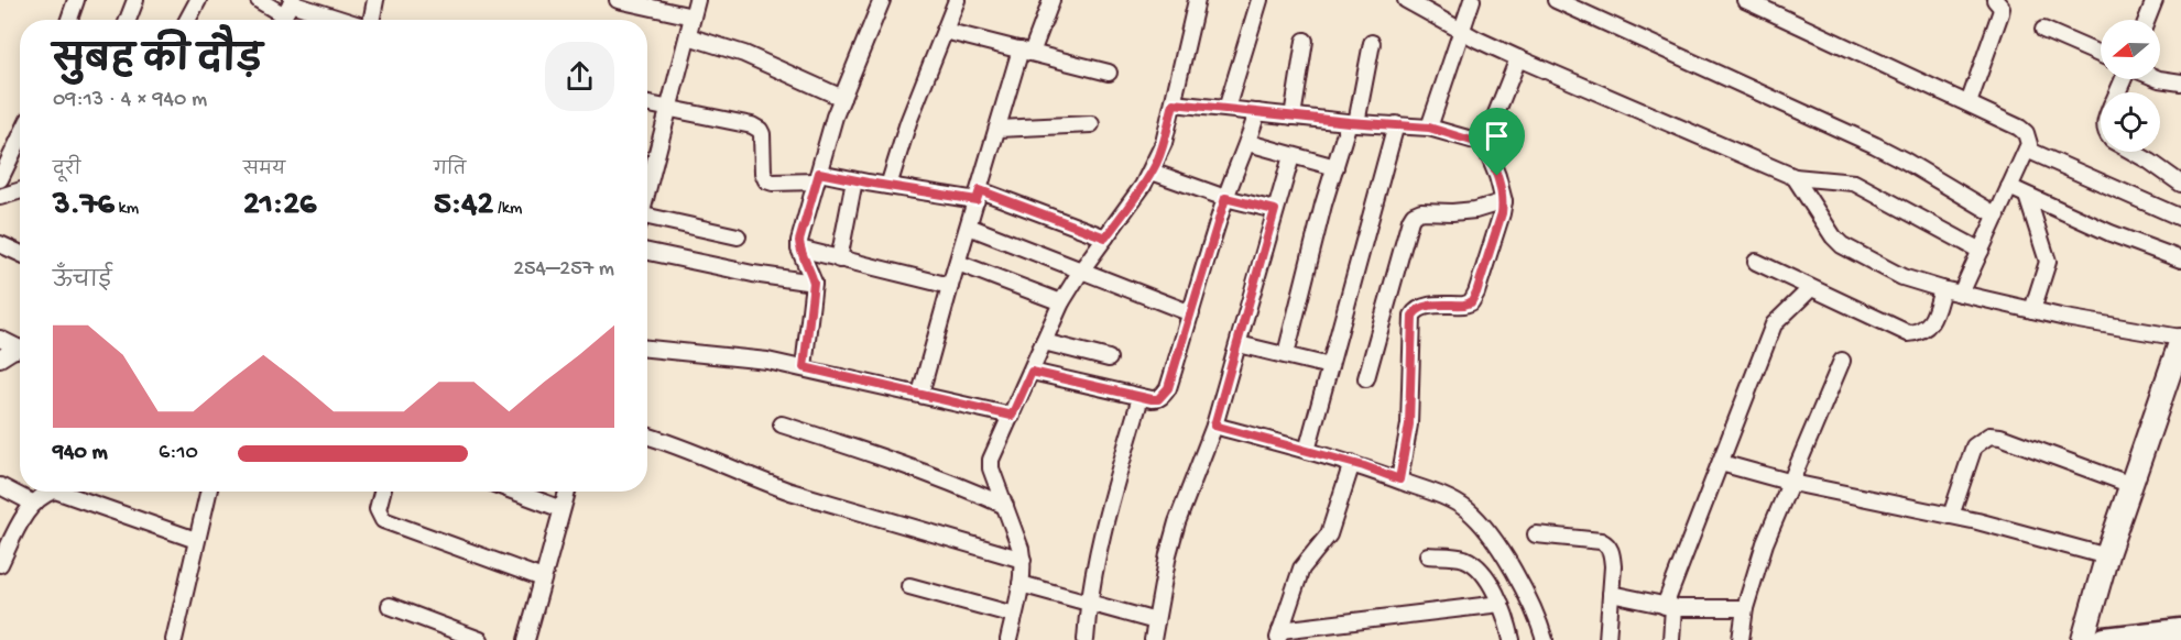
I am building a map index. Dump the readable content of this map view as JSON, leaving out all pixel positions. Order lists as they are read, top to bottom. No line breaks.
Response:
{"north":"left","page":{"heading":["सुबह की दौड़","09:13 · 4 × 940 m"],"stats":[["दूरी","3.76 km"],["समय","21:26"],["गति","5:42 /km"]],"chart":["ऊँचाई","254–257 m"],"list":[{"name":"940 m","note":"6:10"}]}}
